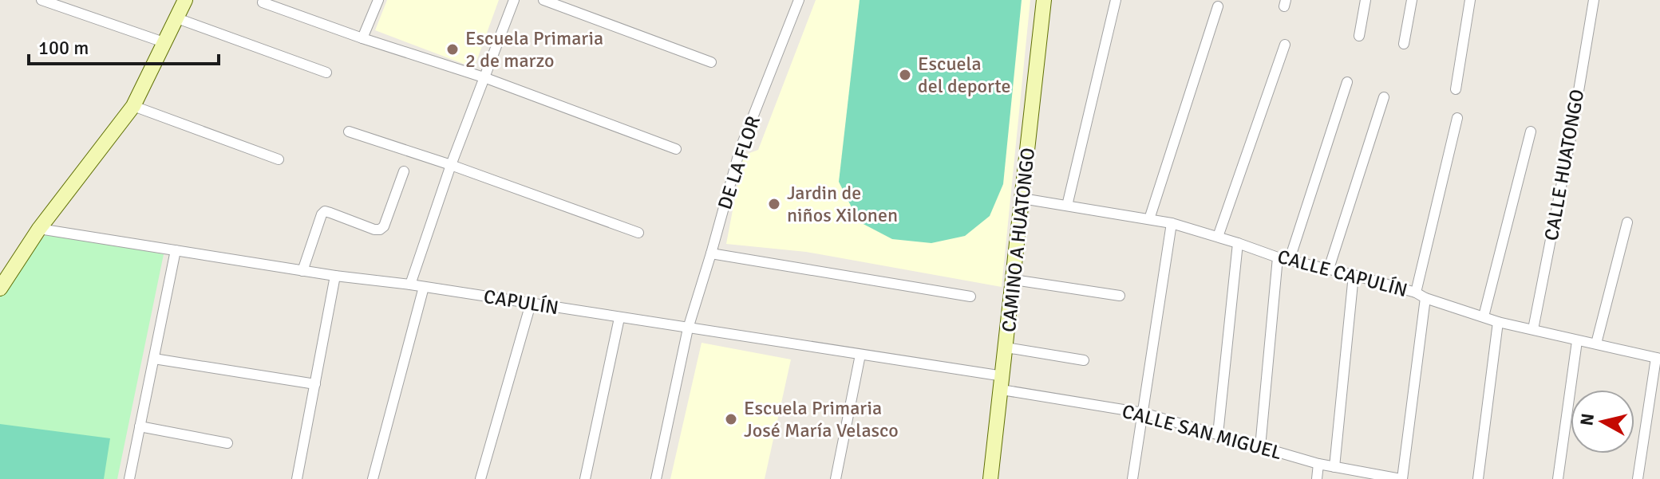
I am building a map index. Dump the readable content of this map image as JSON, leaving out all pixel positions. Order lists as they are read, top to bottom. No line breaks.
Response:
{"streets":{"main road":["CAMINO A HUATONGO"],"street":["DE LA FLOR","CALLE HUATONGO","CALLE CAPULÍN","CAPULÍN","CALLE SAN MIGUEL"]},"crossings":[["DE LA FLOR","CAPULÍN"],["CALLE HUATONGO","CALLE CAPULÍN"],["CAMINO A HUATONGO","CALLE CAPULÍN"],["CAMINO A HUATONGO","CAPULÍN"],["CAMINO A HUATONGO","CALLE SAN MIGUEL"],["CAPULÍN","CALLE SAN MIGUEL"]],"places":["Escuela Primaria 2 de marzo","Escuela del deporte","Jardin de niños Xilonen","Escuela Primaria José María Velasco"],"scale_bar":"100 m","north":"left"}
